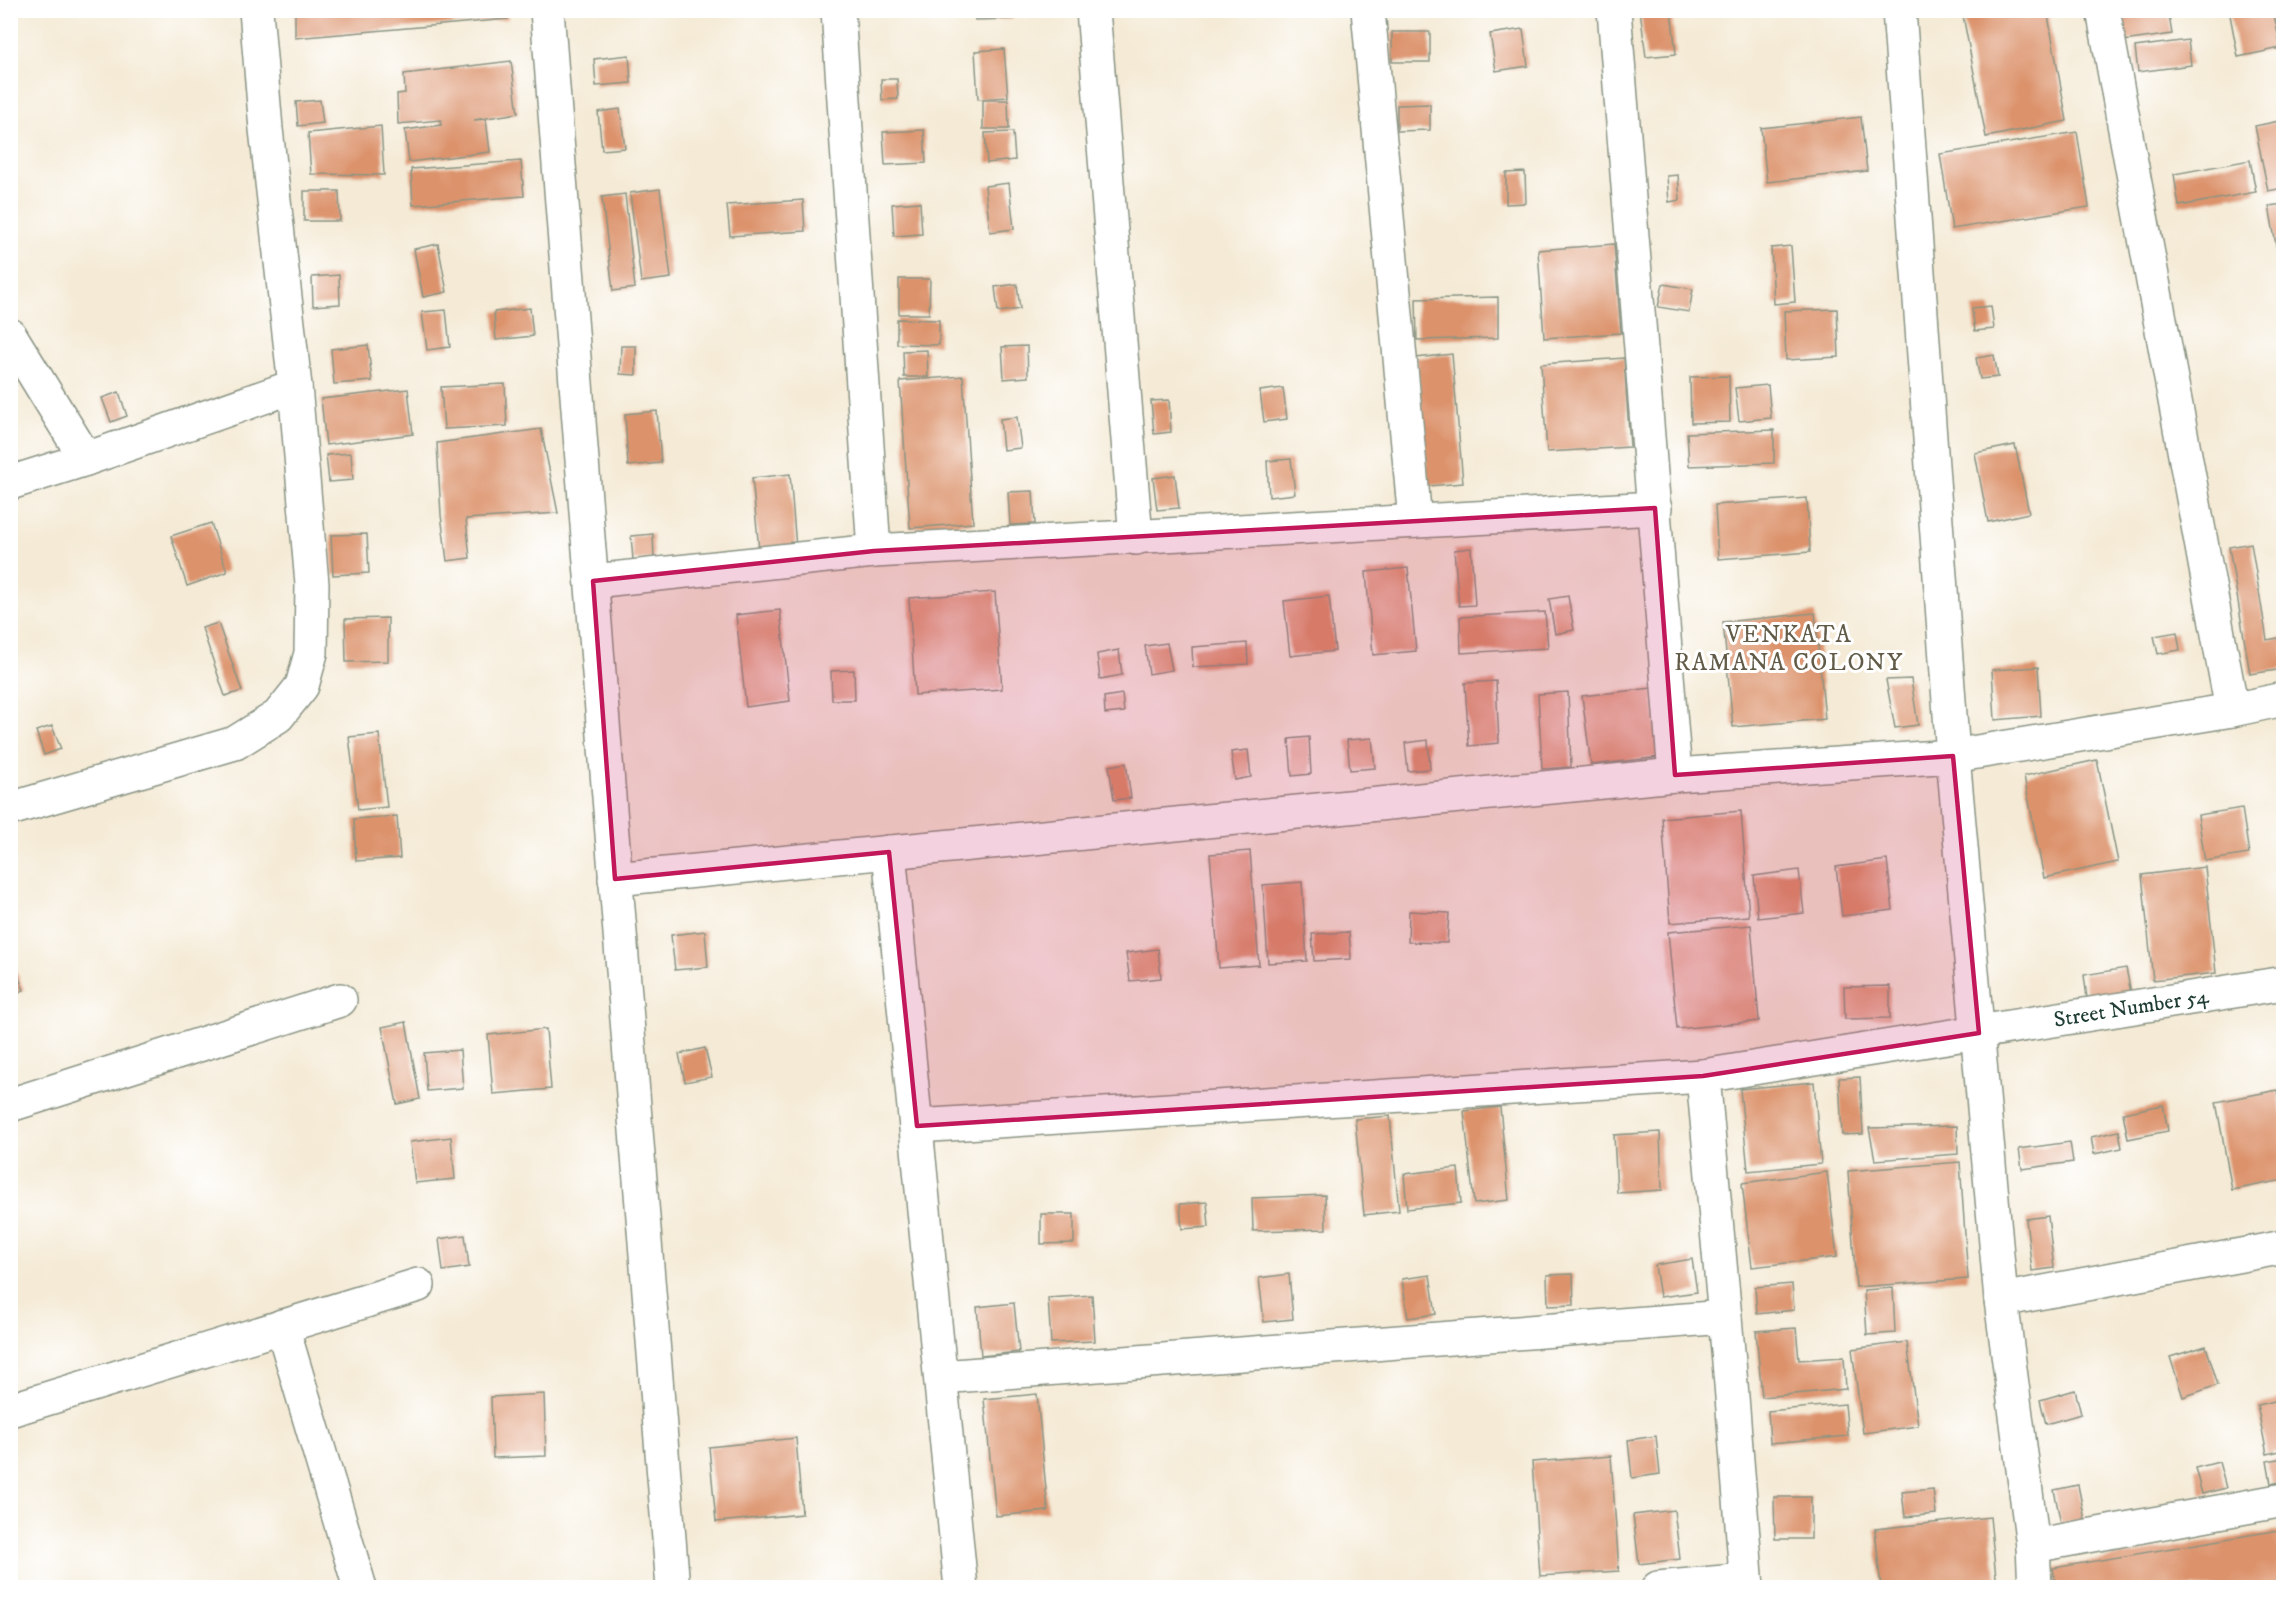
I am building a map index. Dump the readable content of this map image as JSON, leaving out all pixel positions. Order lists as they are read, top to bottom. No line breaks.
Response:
{"streets":{"street":["Street Number 54"]},"districts":["VENKATA RAMANA COLONY"]}
